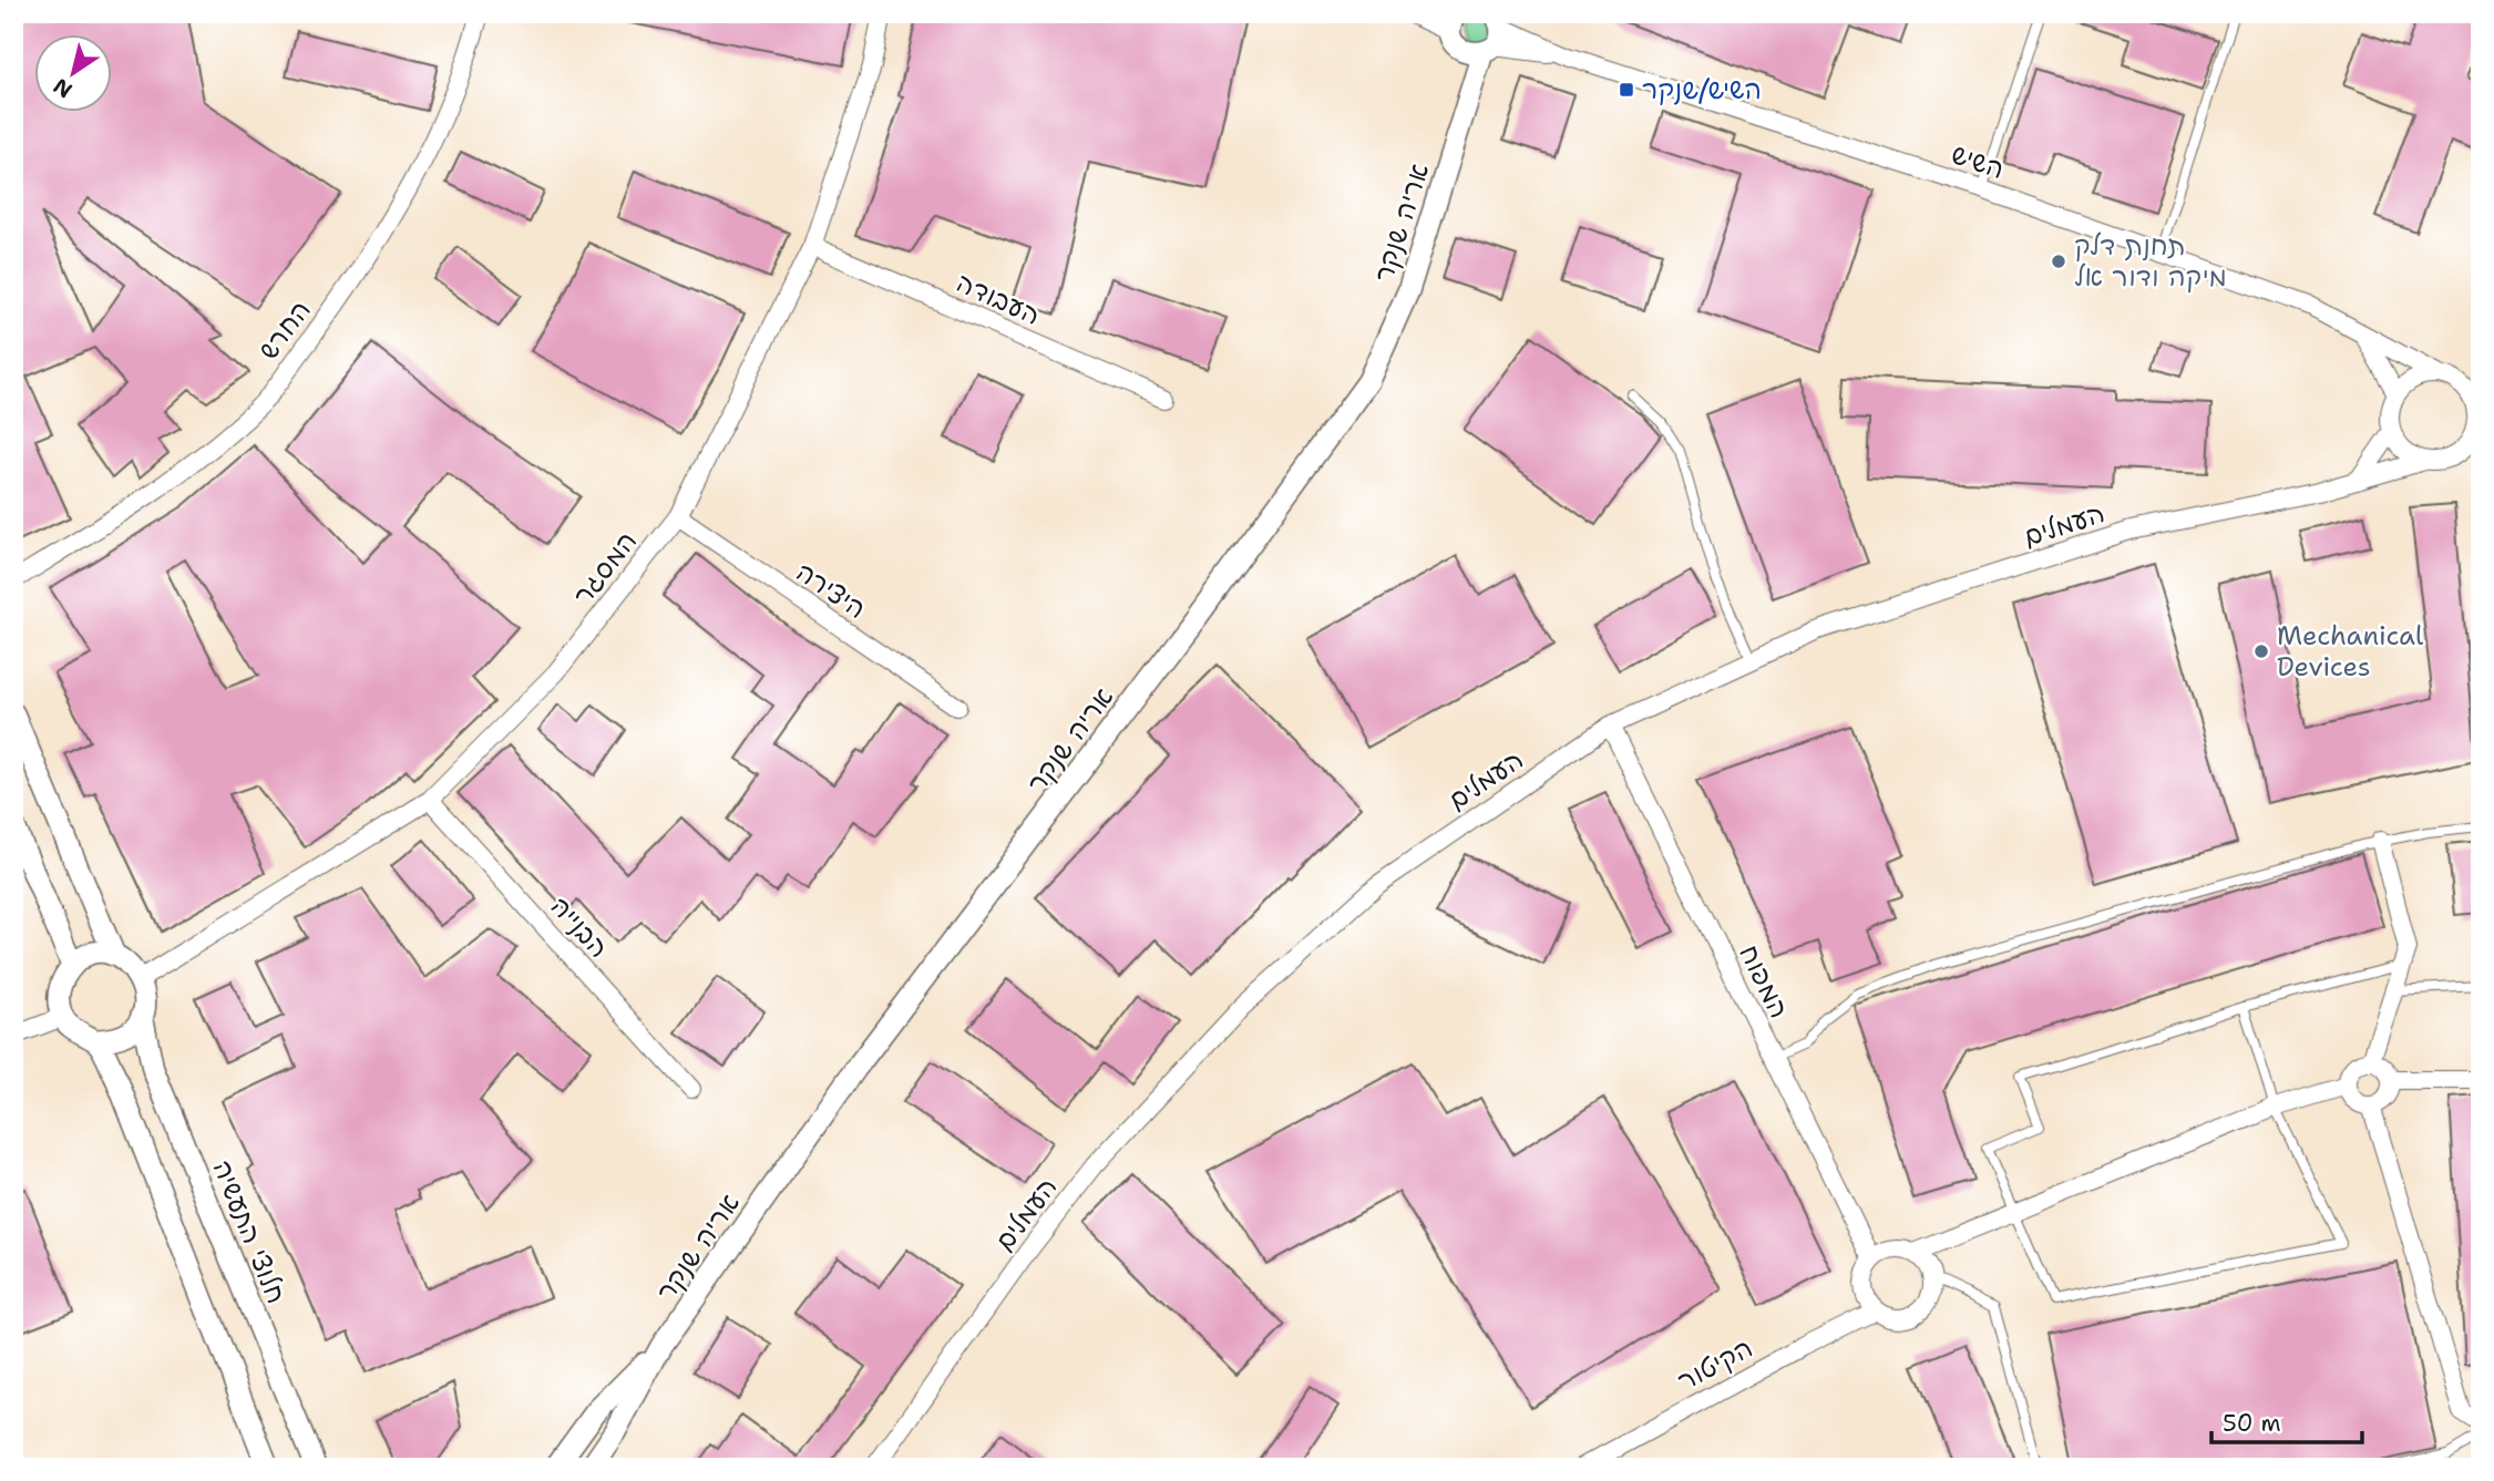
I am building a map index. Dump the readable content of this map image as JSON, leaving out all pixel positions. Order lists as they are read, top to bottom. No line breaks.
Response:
{"streets":{"street":["השיש","אריה שנקר","העבודה","החרש","העמלים","המסגר","היצירה","הבנייה","המפוח","חלוצי התעשיה","הקיטור"]},"crossings":[["השיש","אריה שנקר"],["השיש","העמלים"],["העבודה","המסגר"],["העמלים","המפוח"],["המסגר","היצירה"],["המסגר","הבנייה"],["המסגר","חלוצי התעשיה"],["המפוח","הקיטור"]],"places":{"transit":["השיש/שנקר"],"other":["תחנת דלק מיקה ודור אל","Mechanical Devices"]},"scale_bar":"50 m","north":"bottom left"}
